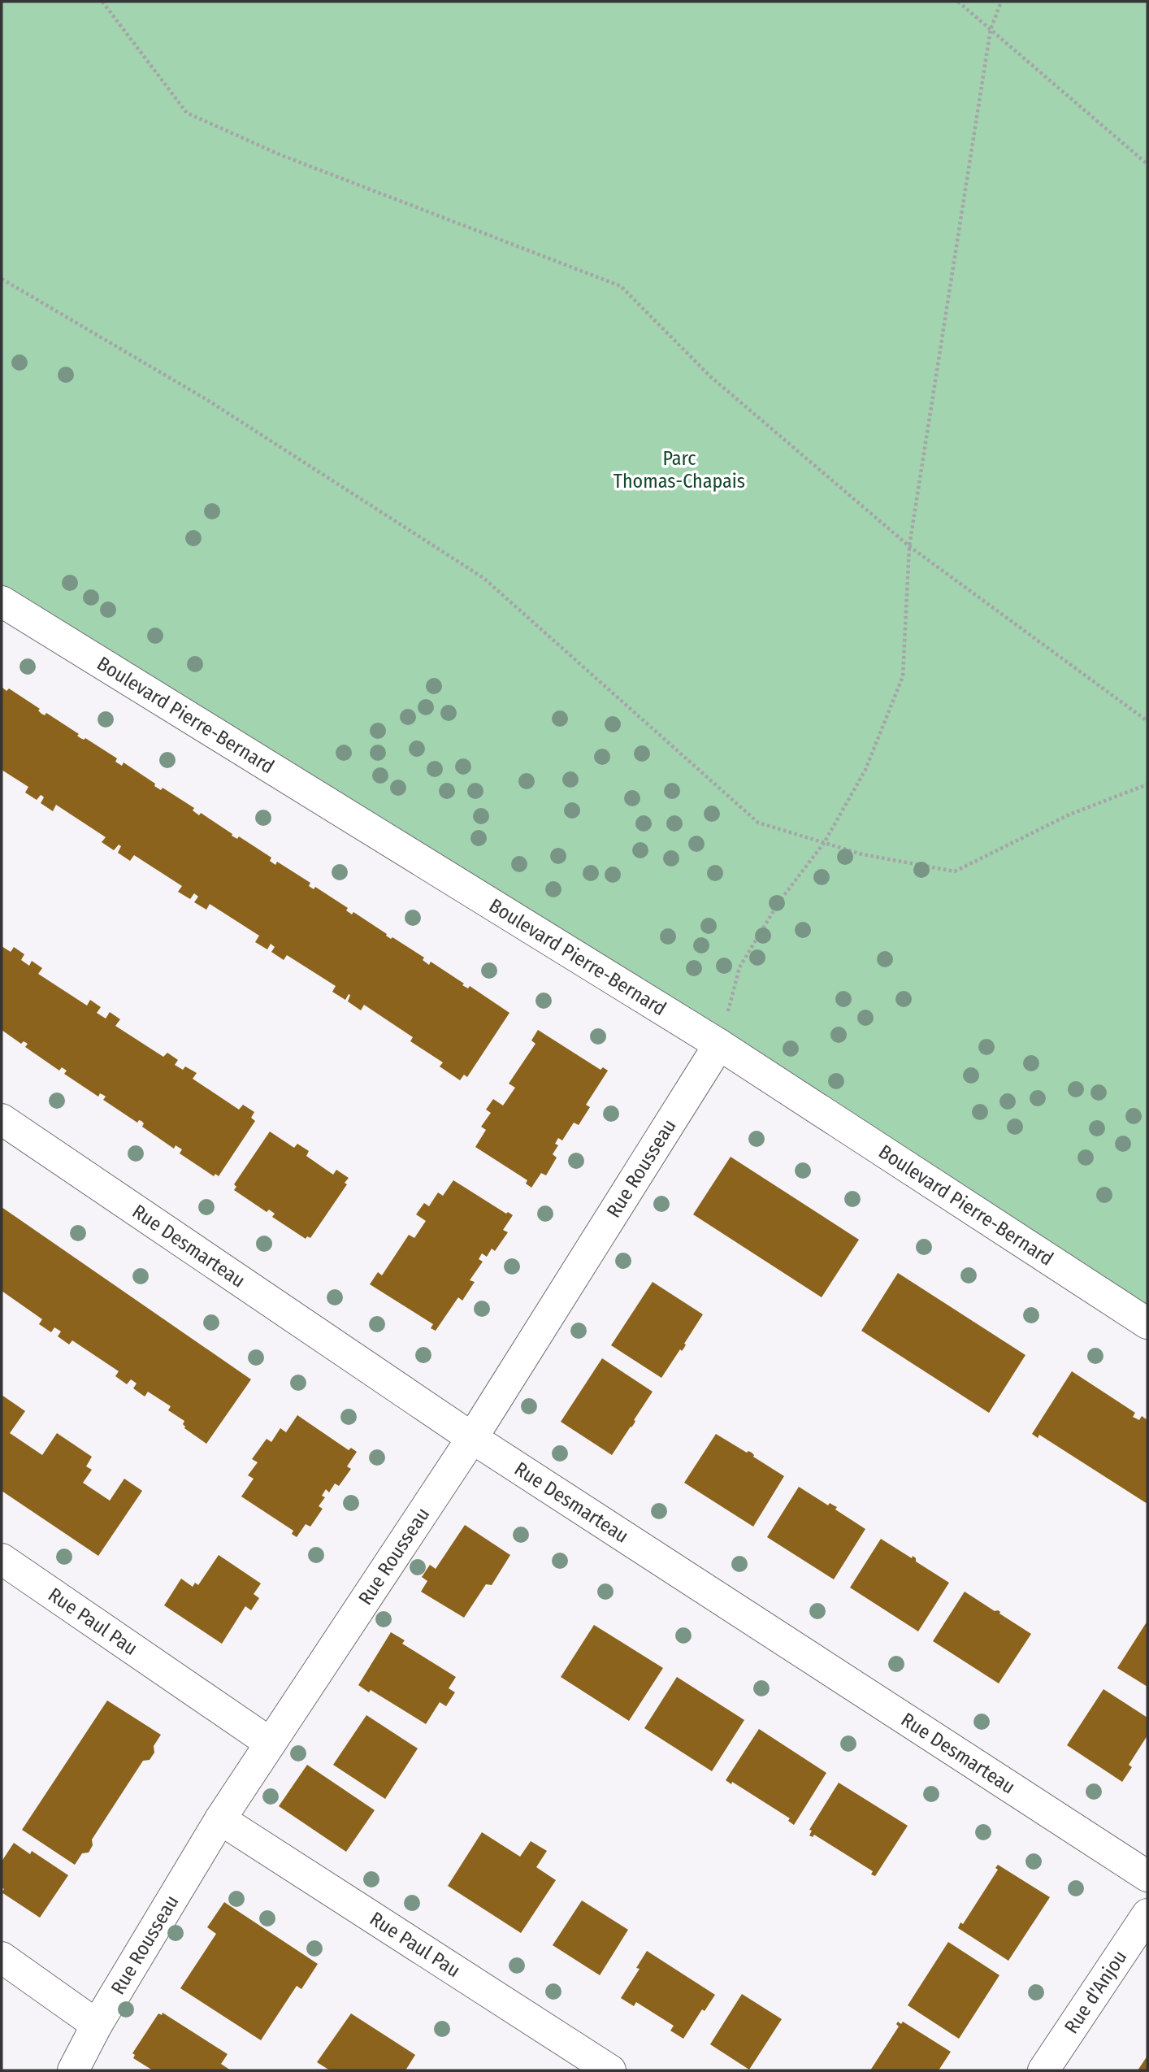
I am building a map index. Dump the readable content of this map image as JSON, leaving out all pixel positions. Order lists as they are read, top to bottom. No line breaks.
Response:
{"streets":{"street":["Boulevard Pierre-Bernard","Rue Rousseau","Rue Desmarteau","Rue Paul Pau","Rue d'Anjou"]},"crossings":[["Boulevard Pierre-Bernard","Rue Rousseau"],["Rue Rousseau","Rue Desmarteau"],["Rue Rousseau","Rue Paul Pau"]],"parks":["Parc Thomas-Chapais"]}
